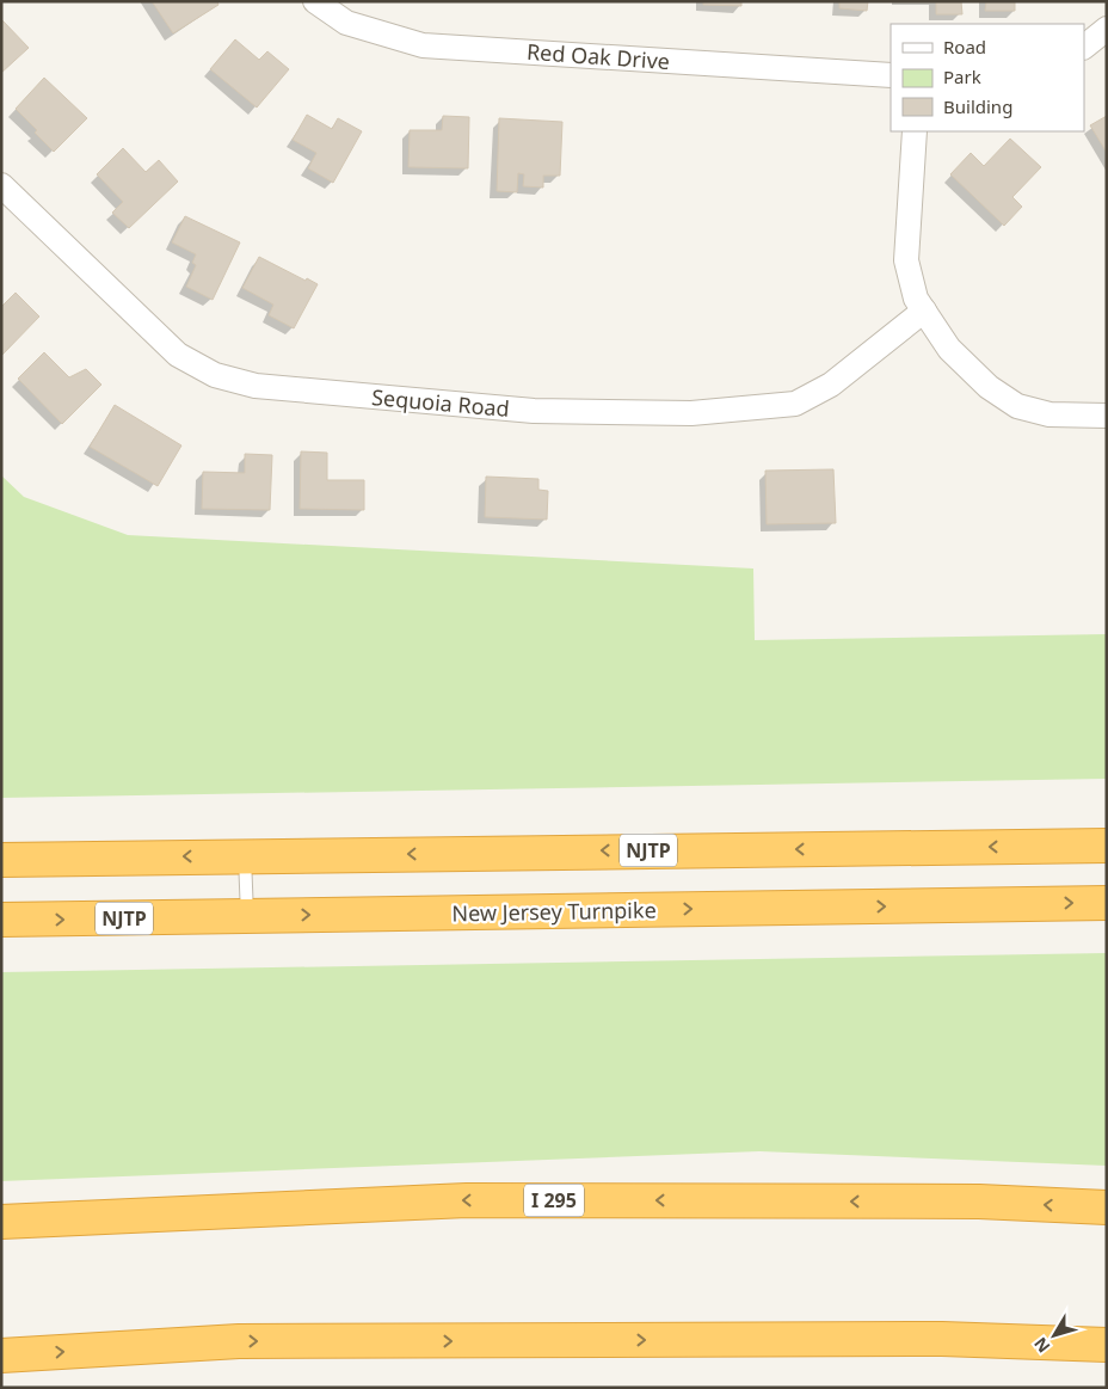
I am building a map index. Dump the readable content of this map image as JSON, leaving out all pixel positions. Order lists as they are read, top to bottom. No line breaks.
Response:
{"streets":{"highway":["NJTP","New Jersey Turnpike","I 295"],"street":["Red Oak Drive","Sequoia Road"]},"legend":["Road","Park","Building"],"north":"bottom left"}
